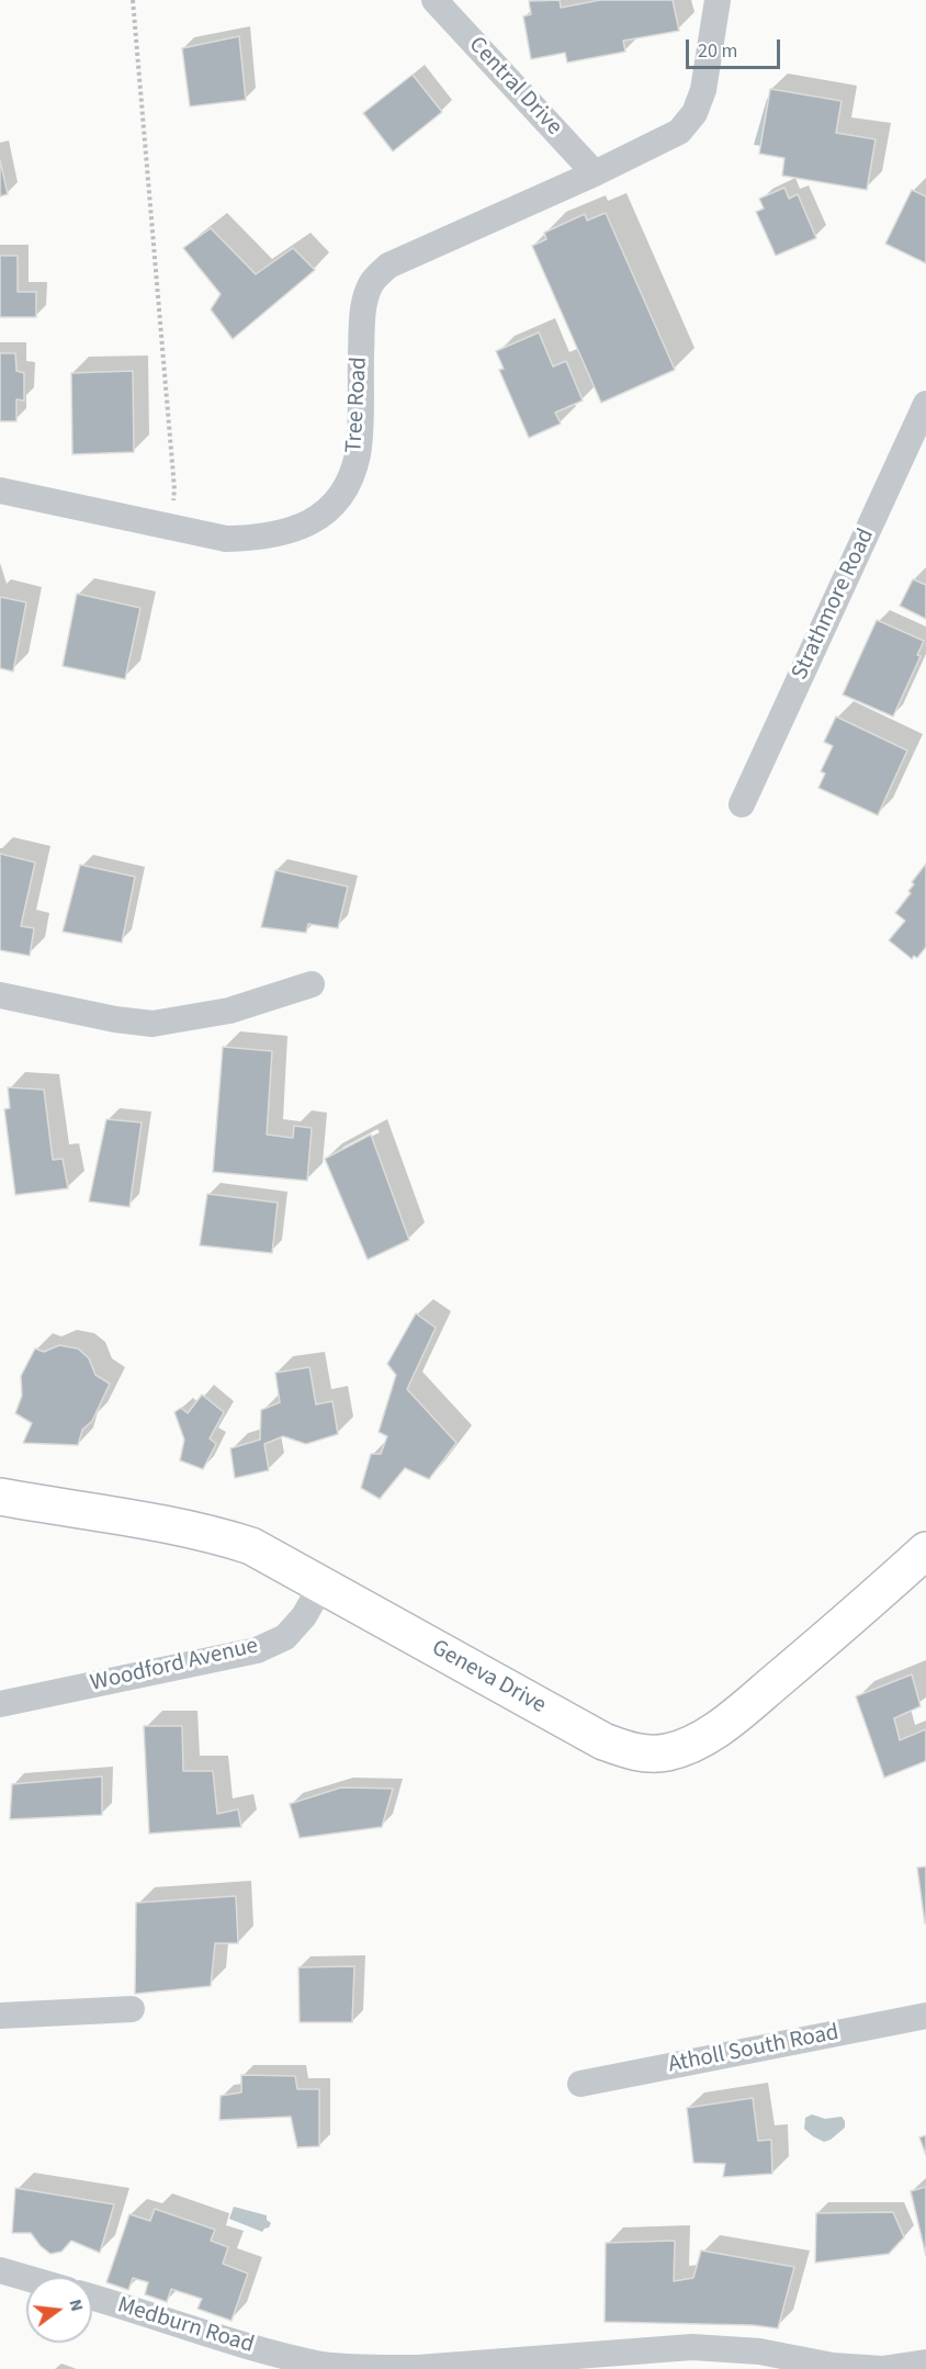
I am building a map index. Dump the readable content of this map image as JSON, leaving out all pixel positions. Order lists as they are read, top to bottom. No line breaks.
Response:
{"streets":{"street":["Central Drive","Tree Road","Strathmore Road","Woodford Avenue","Geneva Drive","Atholl South Road","Medburn Road"]},"crossings":[["Central Drive","Tree Road"],["Woodford Avenue","Geneva Drive"]],"scale_bar":"20 m","north":"right"}
